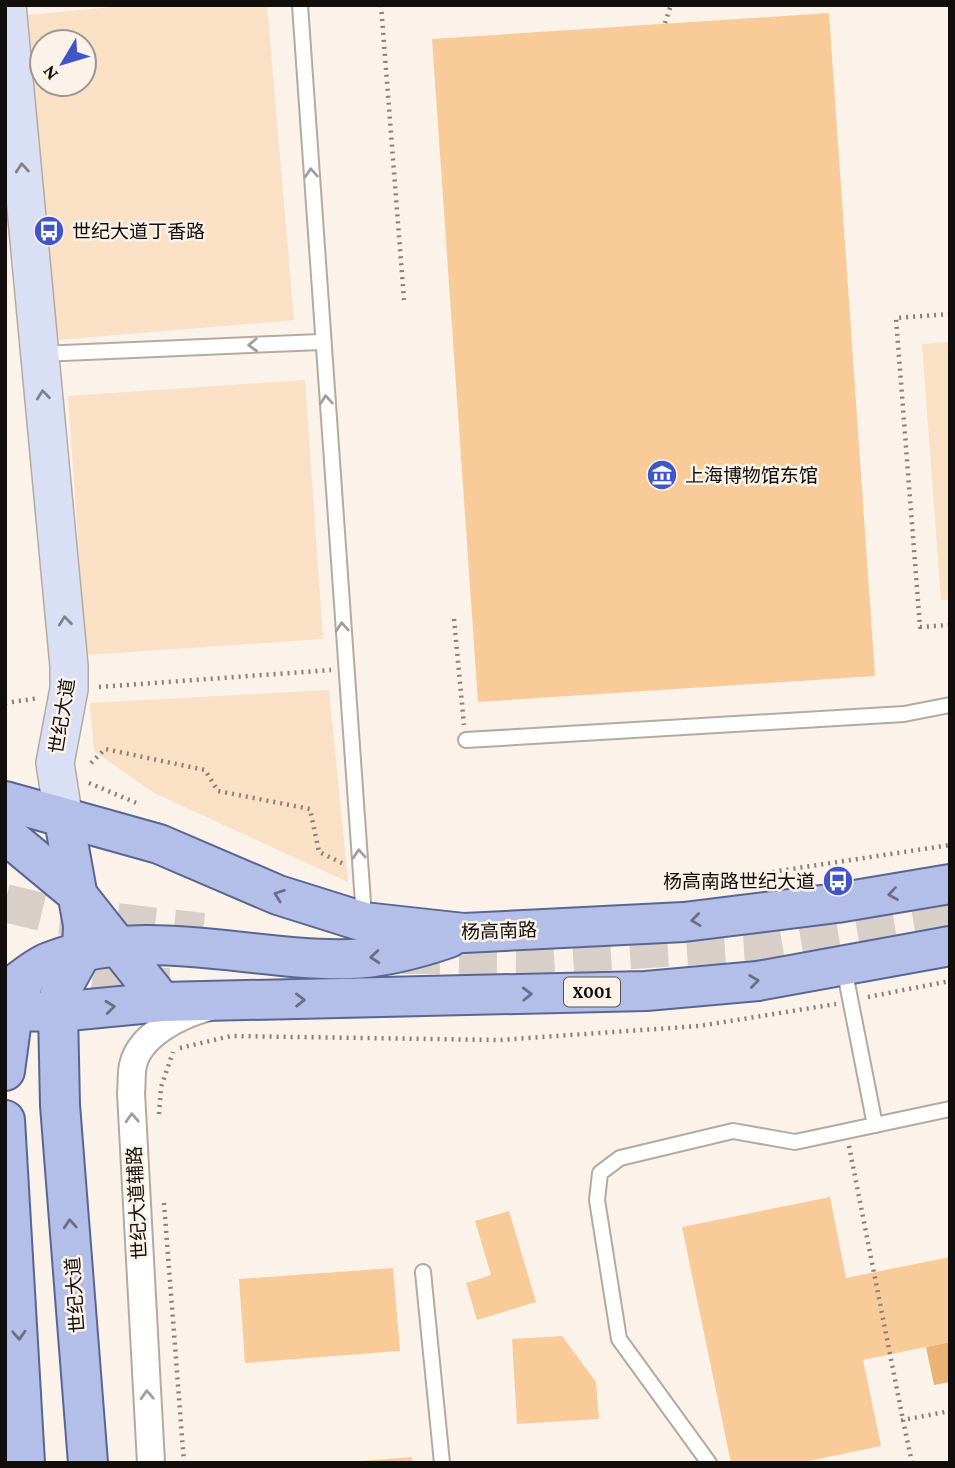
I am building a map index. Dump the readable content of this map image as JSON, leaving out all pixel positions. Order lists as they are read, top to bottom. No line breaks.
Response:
{"streets":{"main road":["世纪大道","杨高南路","X001"],"street":["世纪大道辅路"]},"crossings":[["世纪大道","杨高南路"],["世纪大道","X001"],["X001","世纪大道辅路"]],"one_way":["世纪大道","世纪大道辅路"],"places":{"bus stop":["世纪大道丁香路","杨高南路世纪大道"],"museum":["上海博物馆东馆"]},"north":"bottom left"}
